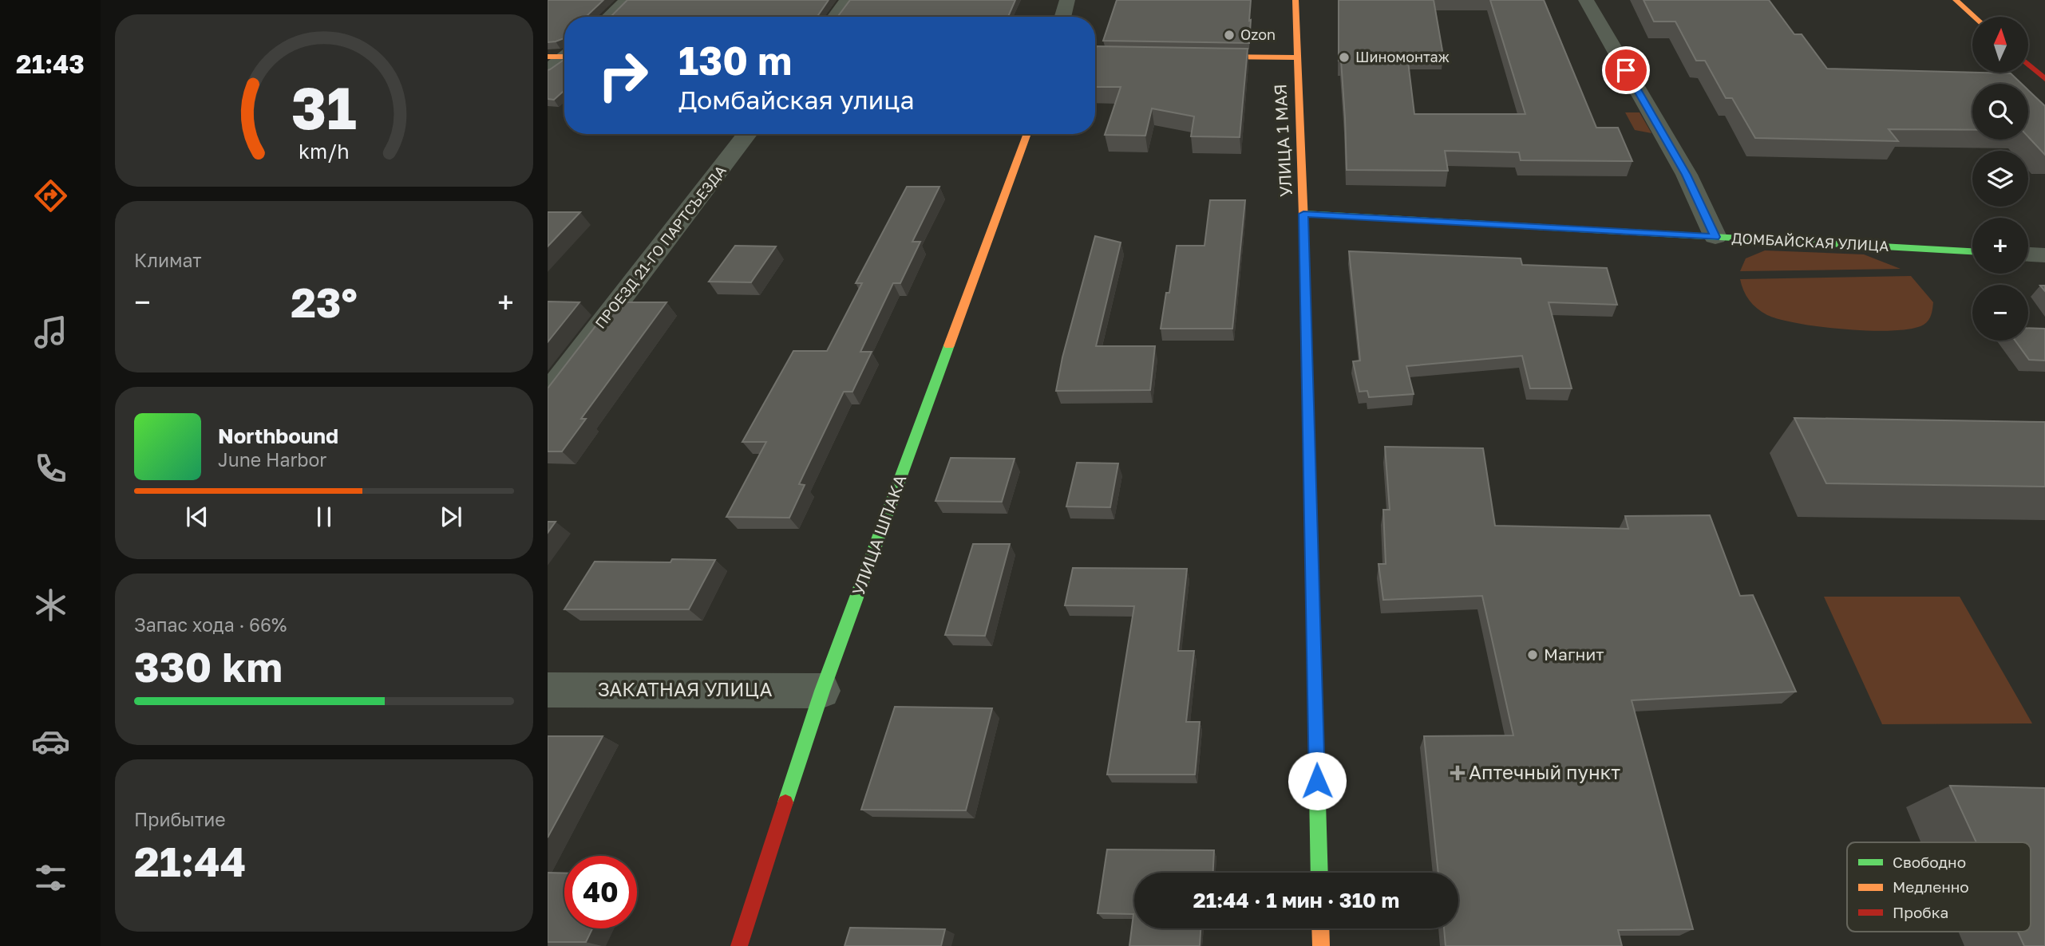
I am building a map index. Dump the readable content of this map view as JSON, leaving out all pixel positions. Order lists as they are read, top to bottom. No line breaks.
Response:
{"streets":{"street":["УЛИЦА 1 МАЯ","ДОМБАЙСКАЯ УЛИЦА","ПРОЕЗД 21-ГО ПАРТСЪЕЗДА","УЛИЦА ШПАКА","ЗАКАТНАЯ УЛИЦА"]},"crossings":[["УЛИЦА 1 МАЯ","ДОМБАЙСКАЯ УЛИЦА"],["УЛИЦА ШПАКА","ЗАКАТНАЯ УЛИЦА"]],"places":{"other":["Ozon","Шиномонтаж","Магнит"],"health":["Аптечный пункт"]},"legend":["Свободно","Медленно","Пробка"],"north":"top","page":{"tabs":"21:43","map_buttons":["+","−"],"turn":["130 m","Домбайская улица"],"tile":["Климат",["Запас хода · 66%","330 km"],["Прибытие","21:44"]],"heat":["−","23°","+"],"song":["Northbound","June Harbor"],"limit":"40","trip":"21:44 · 1 мин · 310 m","gauge":["31","km/h"]}}
